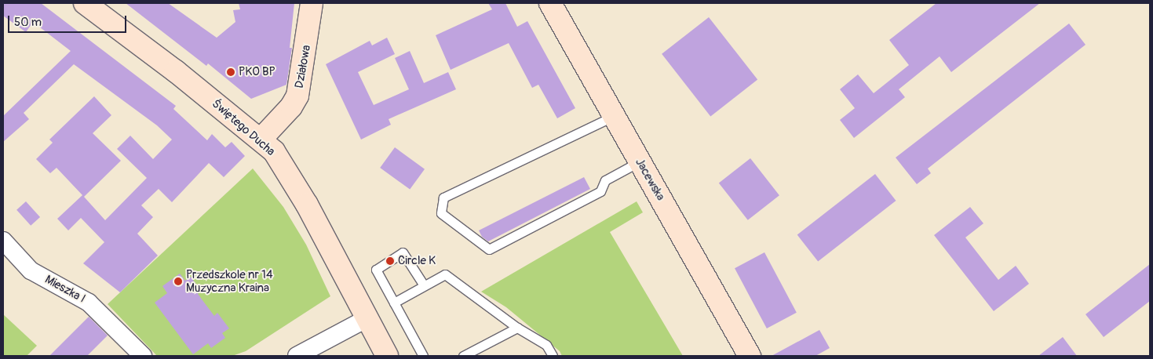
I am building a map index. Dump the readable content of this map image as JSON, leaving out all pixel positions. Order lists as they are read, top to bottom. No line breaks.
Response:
{"streets":{"street":["Działowa","Świętego Ducha","Jacewska","Mieszka I"]},"crossings":[["Działowa","Świętego Ducha"]],"places":["PKO BP","Circle K","Przedszkole nr 14 Muzyczna Kraina"],"scale_bar":"50 m"}
